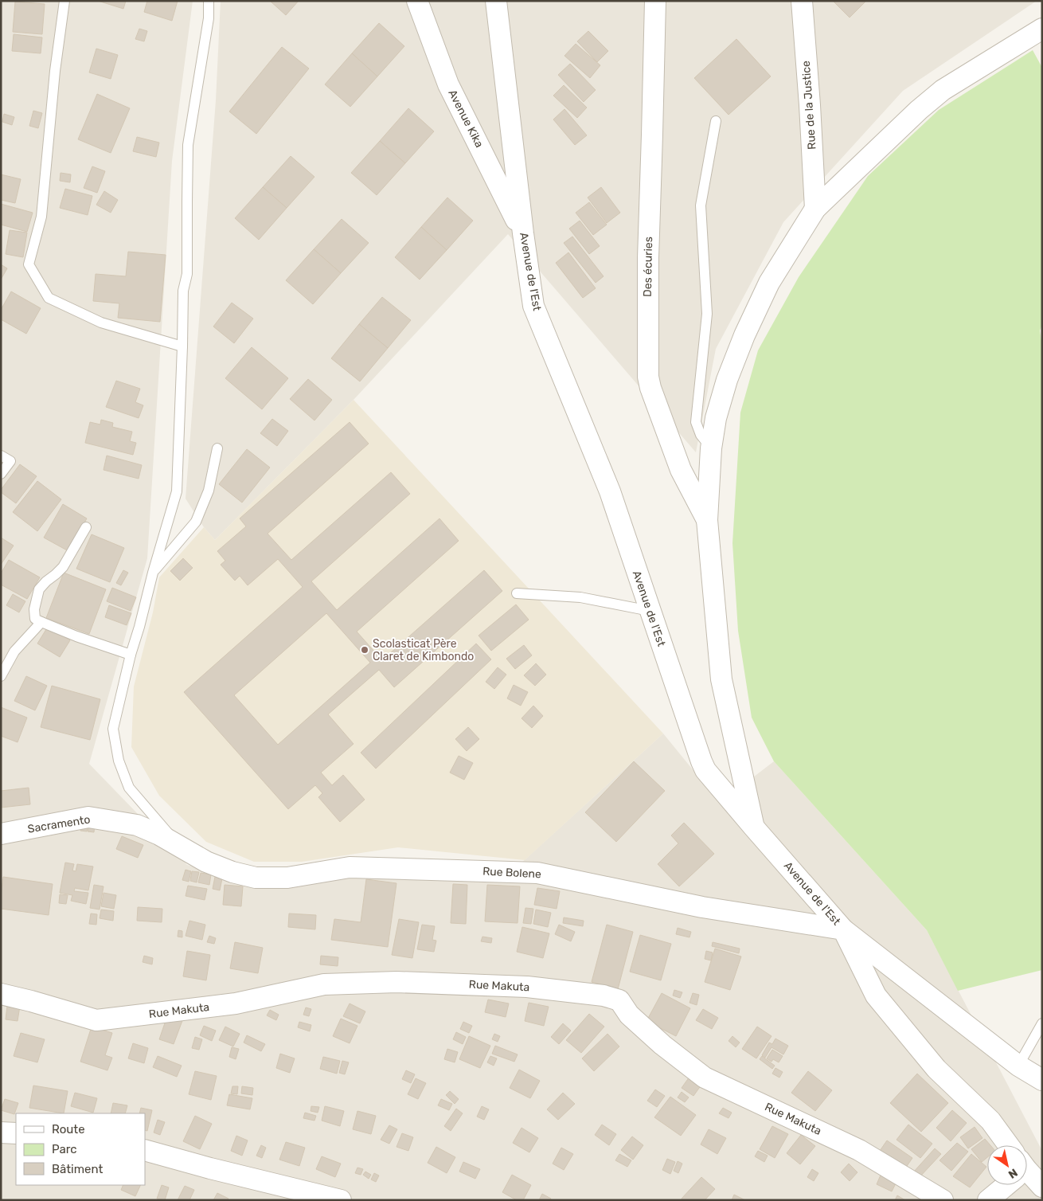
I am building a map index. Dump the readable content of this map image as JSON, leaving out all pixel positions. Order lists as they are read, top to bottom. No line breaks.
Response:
{"streets":{"street":["Rue de la Justice","Avenue Kika","Des écuries","Avenue de l'Est","Sacramento","Rue Bolene","Rue Makuta"]},"crossings":[["Avenue Kika","Avenue de l'Est"],["Avenue de l'Est","Rue Bolene"],["Sacramento","Rue Bolene"]],"places":["Scolasticat Père Claret de Kimbondo"],"legend":["Route","Parc","Bâtiment"],"north":"bottom right"}
